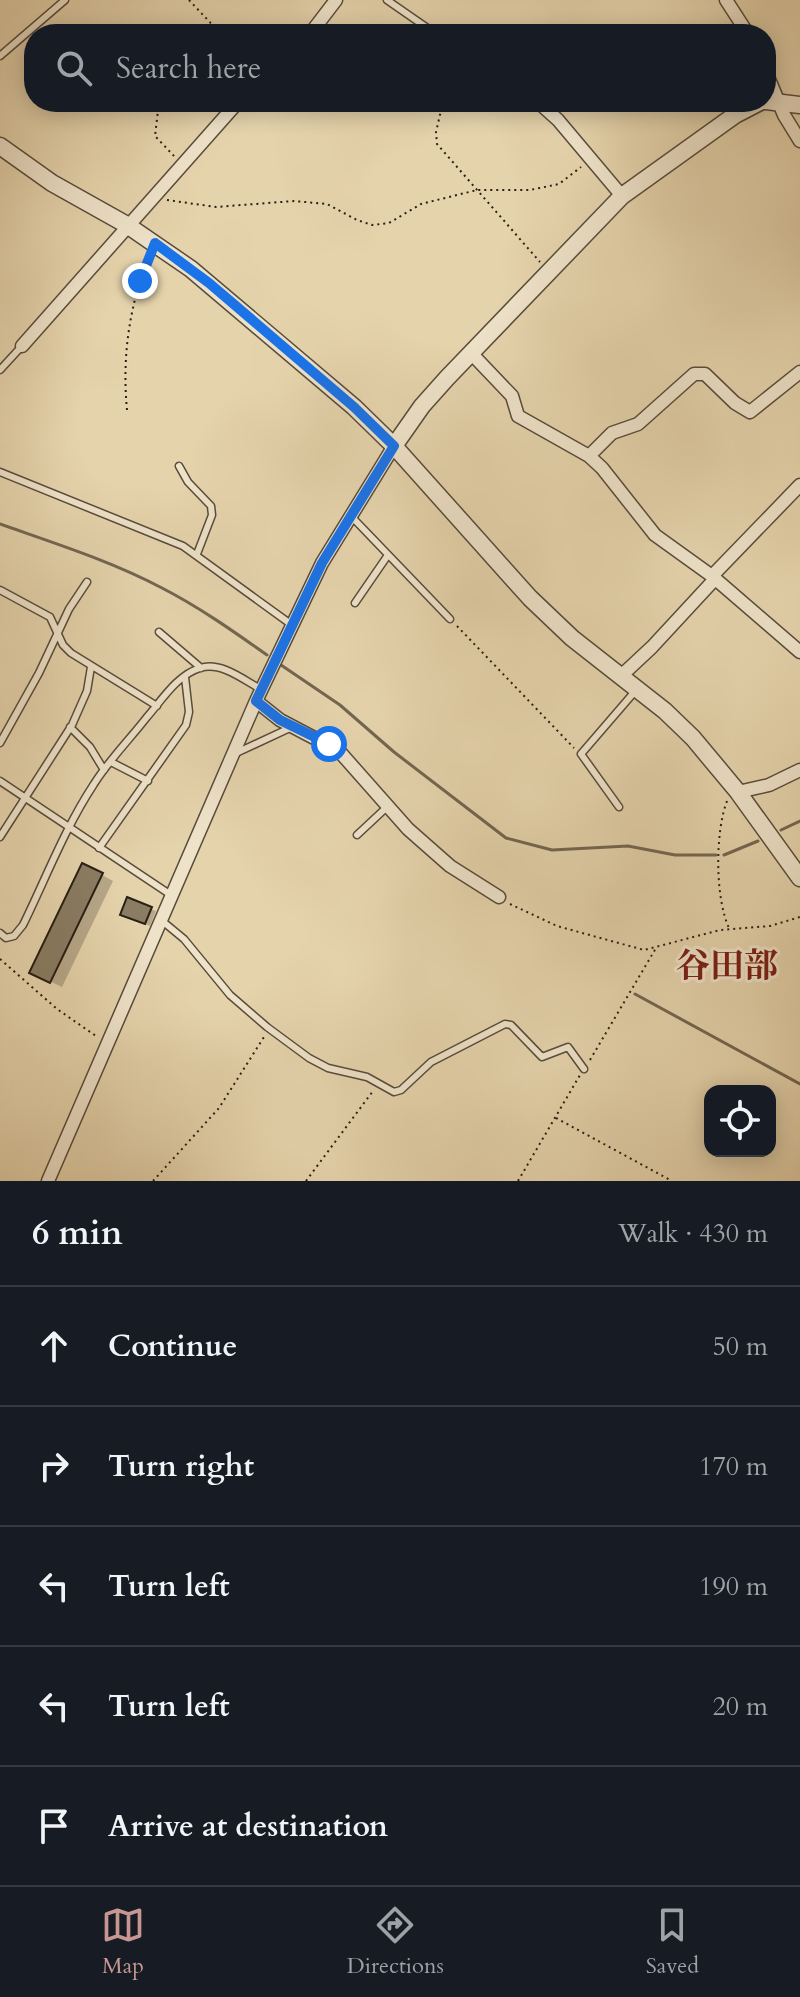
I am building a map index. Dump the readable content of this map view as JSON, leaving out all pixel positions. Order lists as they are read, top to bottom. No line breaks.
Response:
{"districts":["谷田部"],"page":{"search":"Search here","heading":["6 min","Walk · 430 m"],"list":[["Continue","50 m"],["Turn right","170 m"],["Turn left","190 m"],["Turn left","20 m"],"Arrive at destination"],"nav":["Map","Directions","Saved"]}}
